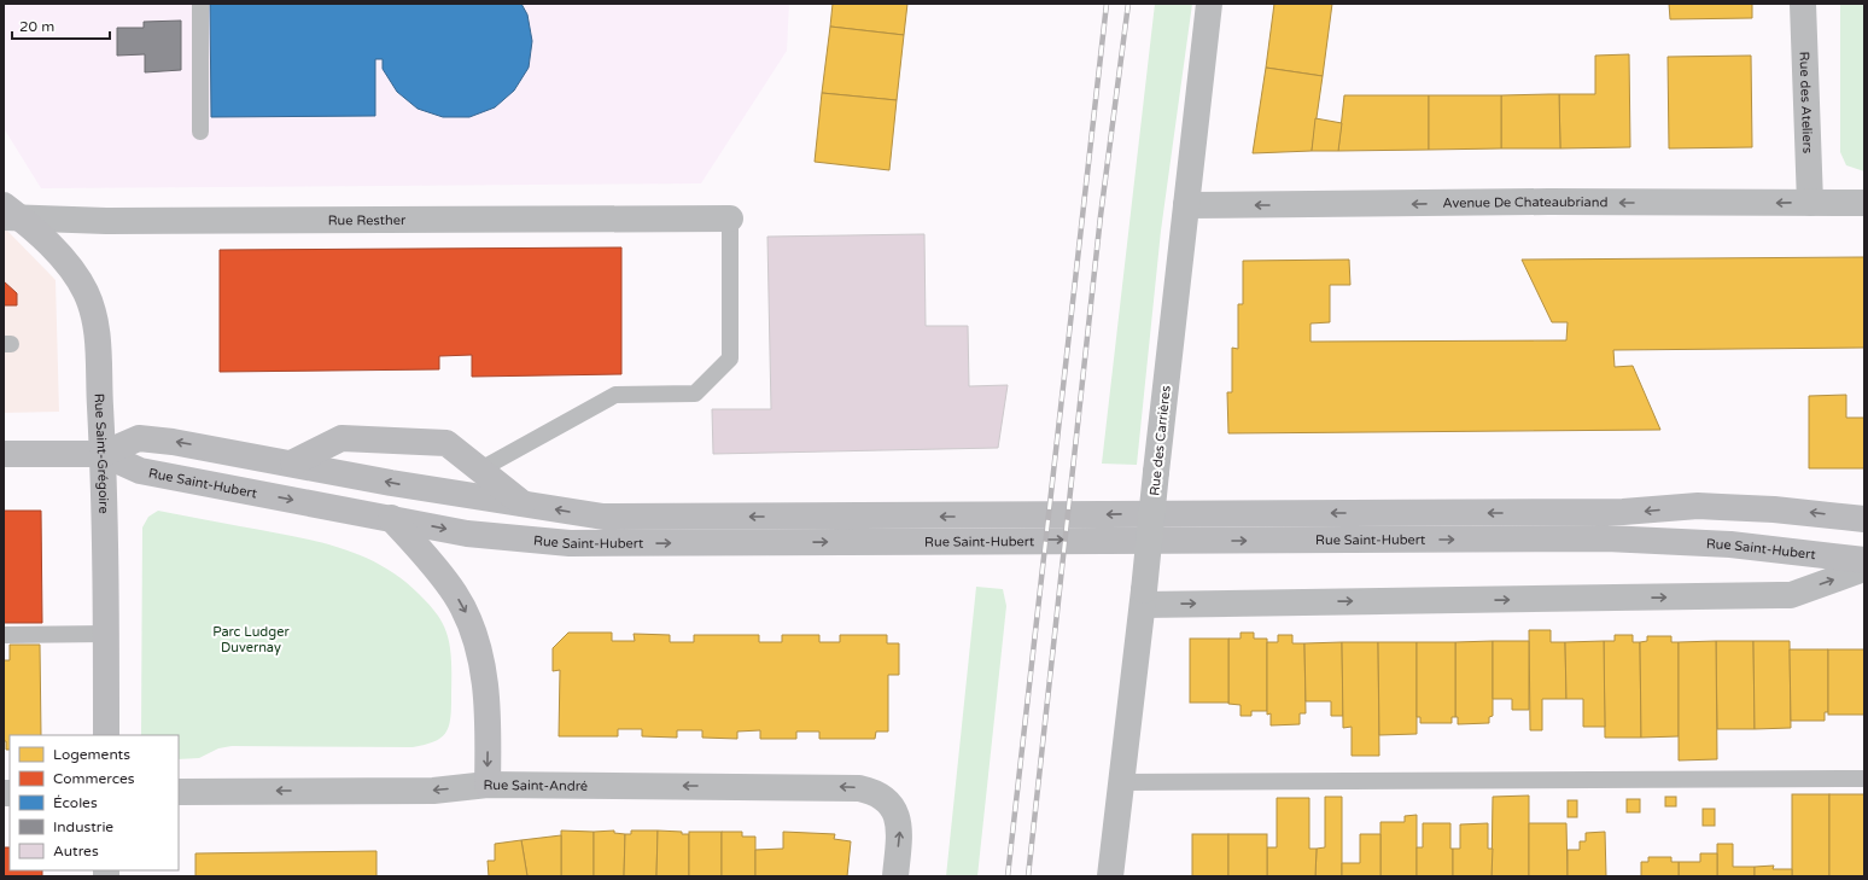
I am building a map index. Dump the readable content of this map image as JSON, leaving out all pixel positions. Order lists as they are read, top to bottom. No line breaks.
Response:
{"streets":{"street":["Rue des Ateliers","Avenue De Chateaubriand","Rue Resther","Rue des Carrières","Rue Saint-Grégoire","Rue Saint-Hubert","Rue Saint-André"]},"crossings":[["Rue des Ateliers","Avenue De Chateaubriand"],["Avenue De Chateaubriand","Rue des Carrières"],["Rue Resther","Rue Saint-Grégoire"],["Rue Saint-Grégoire","Rue Saint-Hubert"]],"one_way":["Avenue De Chateaubriand","Rue Saint-André"],"parks":["Parc Ludger Duvernay"],"legend":["Logements","Commerces","Écoles","Industrie","Autres"],"scale_bar":"20 m"}
